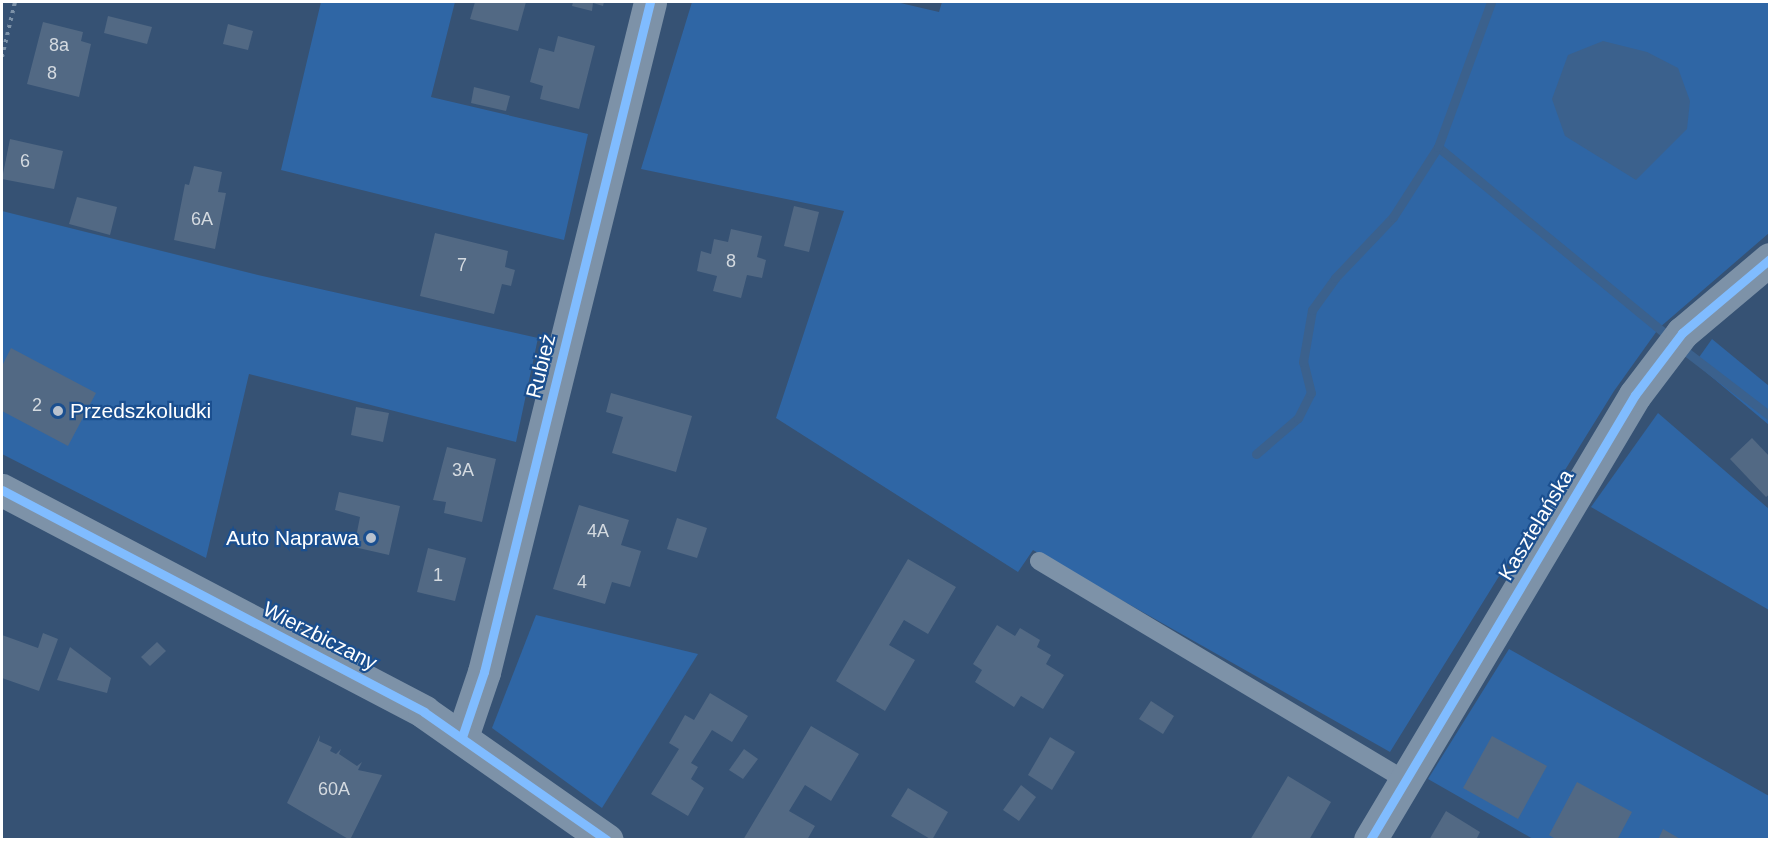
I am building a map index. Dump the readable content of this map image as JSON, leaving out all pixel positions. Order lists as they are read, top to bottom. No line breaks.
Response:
{"streets":{"street":["Rubież","Kasztelańska","Wierzbiczany"]},"crossings":[["Rubież","Wierzbiczany"]],"places":["Przedszkoludki","Auto Naprawa"],"house_numbers":["8a","8","6","6A","8","7","2","3A","4A","1","4","60A"]}
